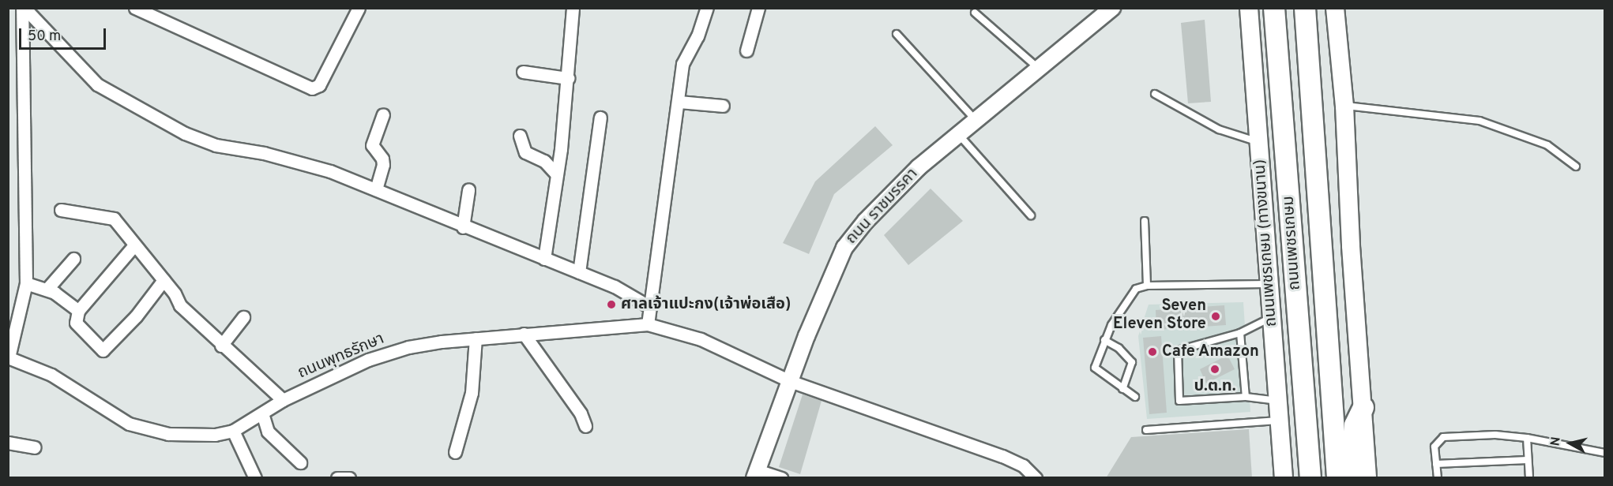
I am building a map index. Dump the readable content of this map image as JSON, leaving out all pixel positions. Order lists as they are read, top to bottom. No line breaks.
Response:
{"streets":{"highway":["ถนนเพชรเกษม"],"main road":["ถนนเพชรเกษม (ทางขนาน)"],"street":["ถนน ราชมรรคา","ถนนพุทธรักษา"]},"crossings":[["ถนน ราชมรรคา","ถนนพุทธรักษา"]],"places":["ศาลเจ้าแปะกง(เจ้าพ่อเสือ)","Seven Eleven Store","Cafe Amazon","ป.ต.ท."],"scale_bar":"50 m","north":"left"}
